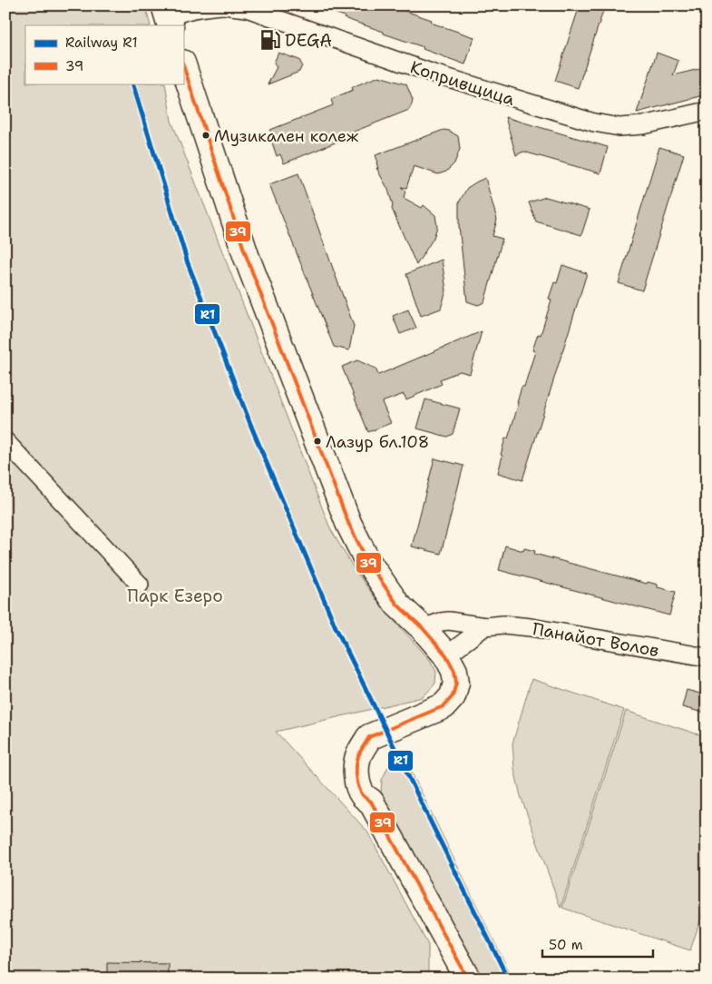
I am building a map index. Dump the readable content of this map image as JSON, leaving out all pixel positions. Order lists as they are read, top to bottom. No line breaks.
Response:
{"streets":{"street":["Копривщица","Панайот Волов"]},"parks":["Парк Езеро"],"places":{"fuel station":["DEGA"],"other":["Музикален колеж","Лазур бл.108"]},"lines":["transit line 39","rail line R1"],"legend":["Railway R1","39"],"scale_bar":"50 m"}
